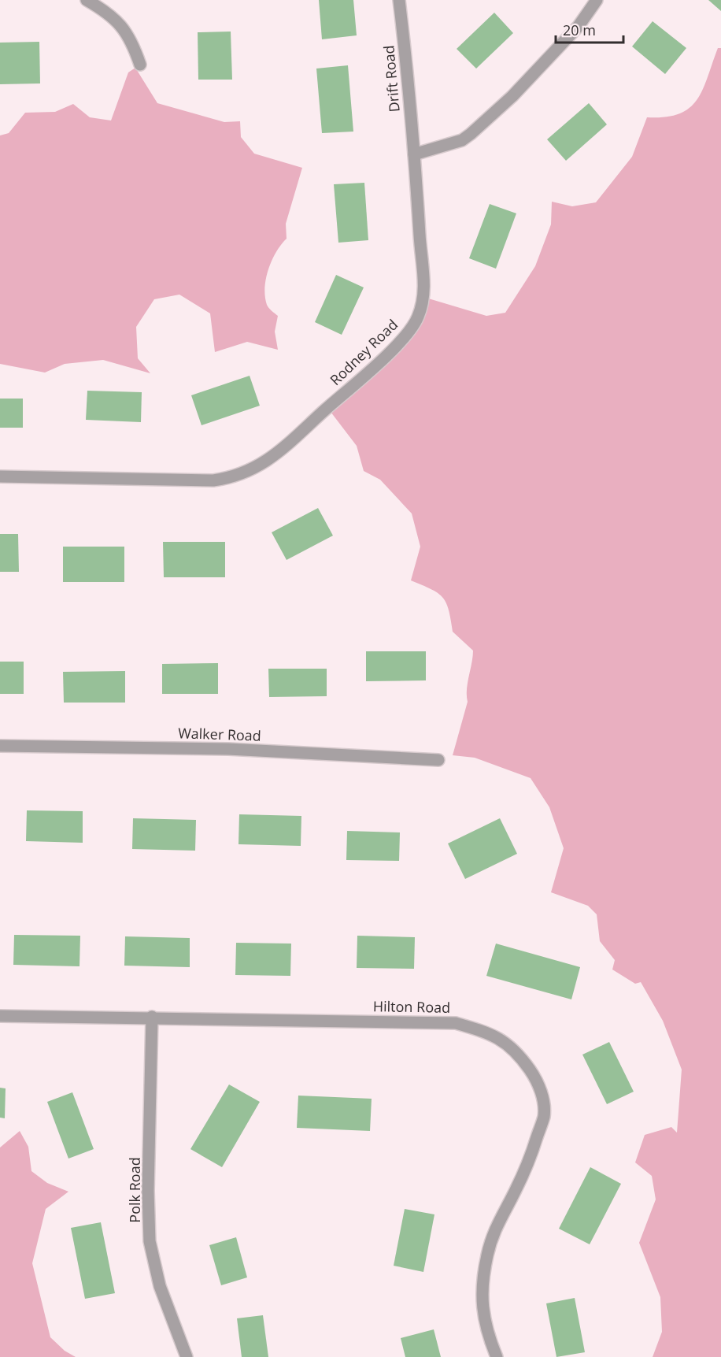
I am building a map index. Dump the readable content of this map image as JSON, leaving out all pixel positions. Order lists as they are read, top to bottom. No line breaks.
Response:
{"streets":{"street":["Drift Road","Rodney Road","Walker Road","Hilton Road","Polk Road"]},"crossings":[["Drift Road","Rodney Road"],["Hilton Road","Polk Road"]],"scale_bar":"20 m"}
